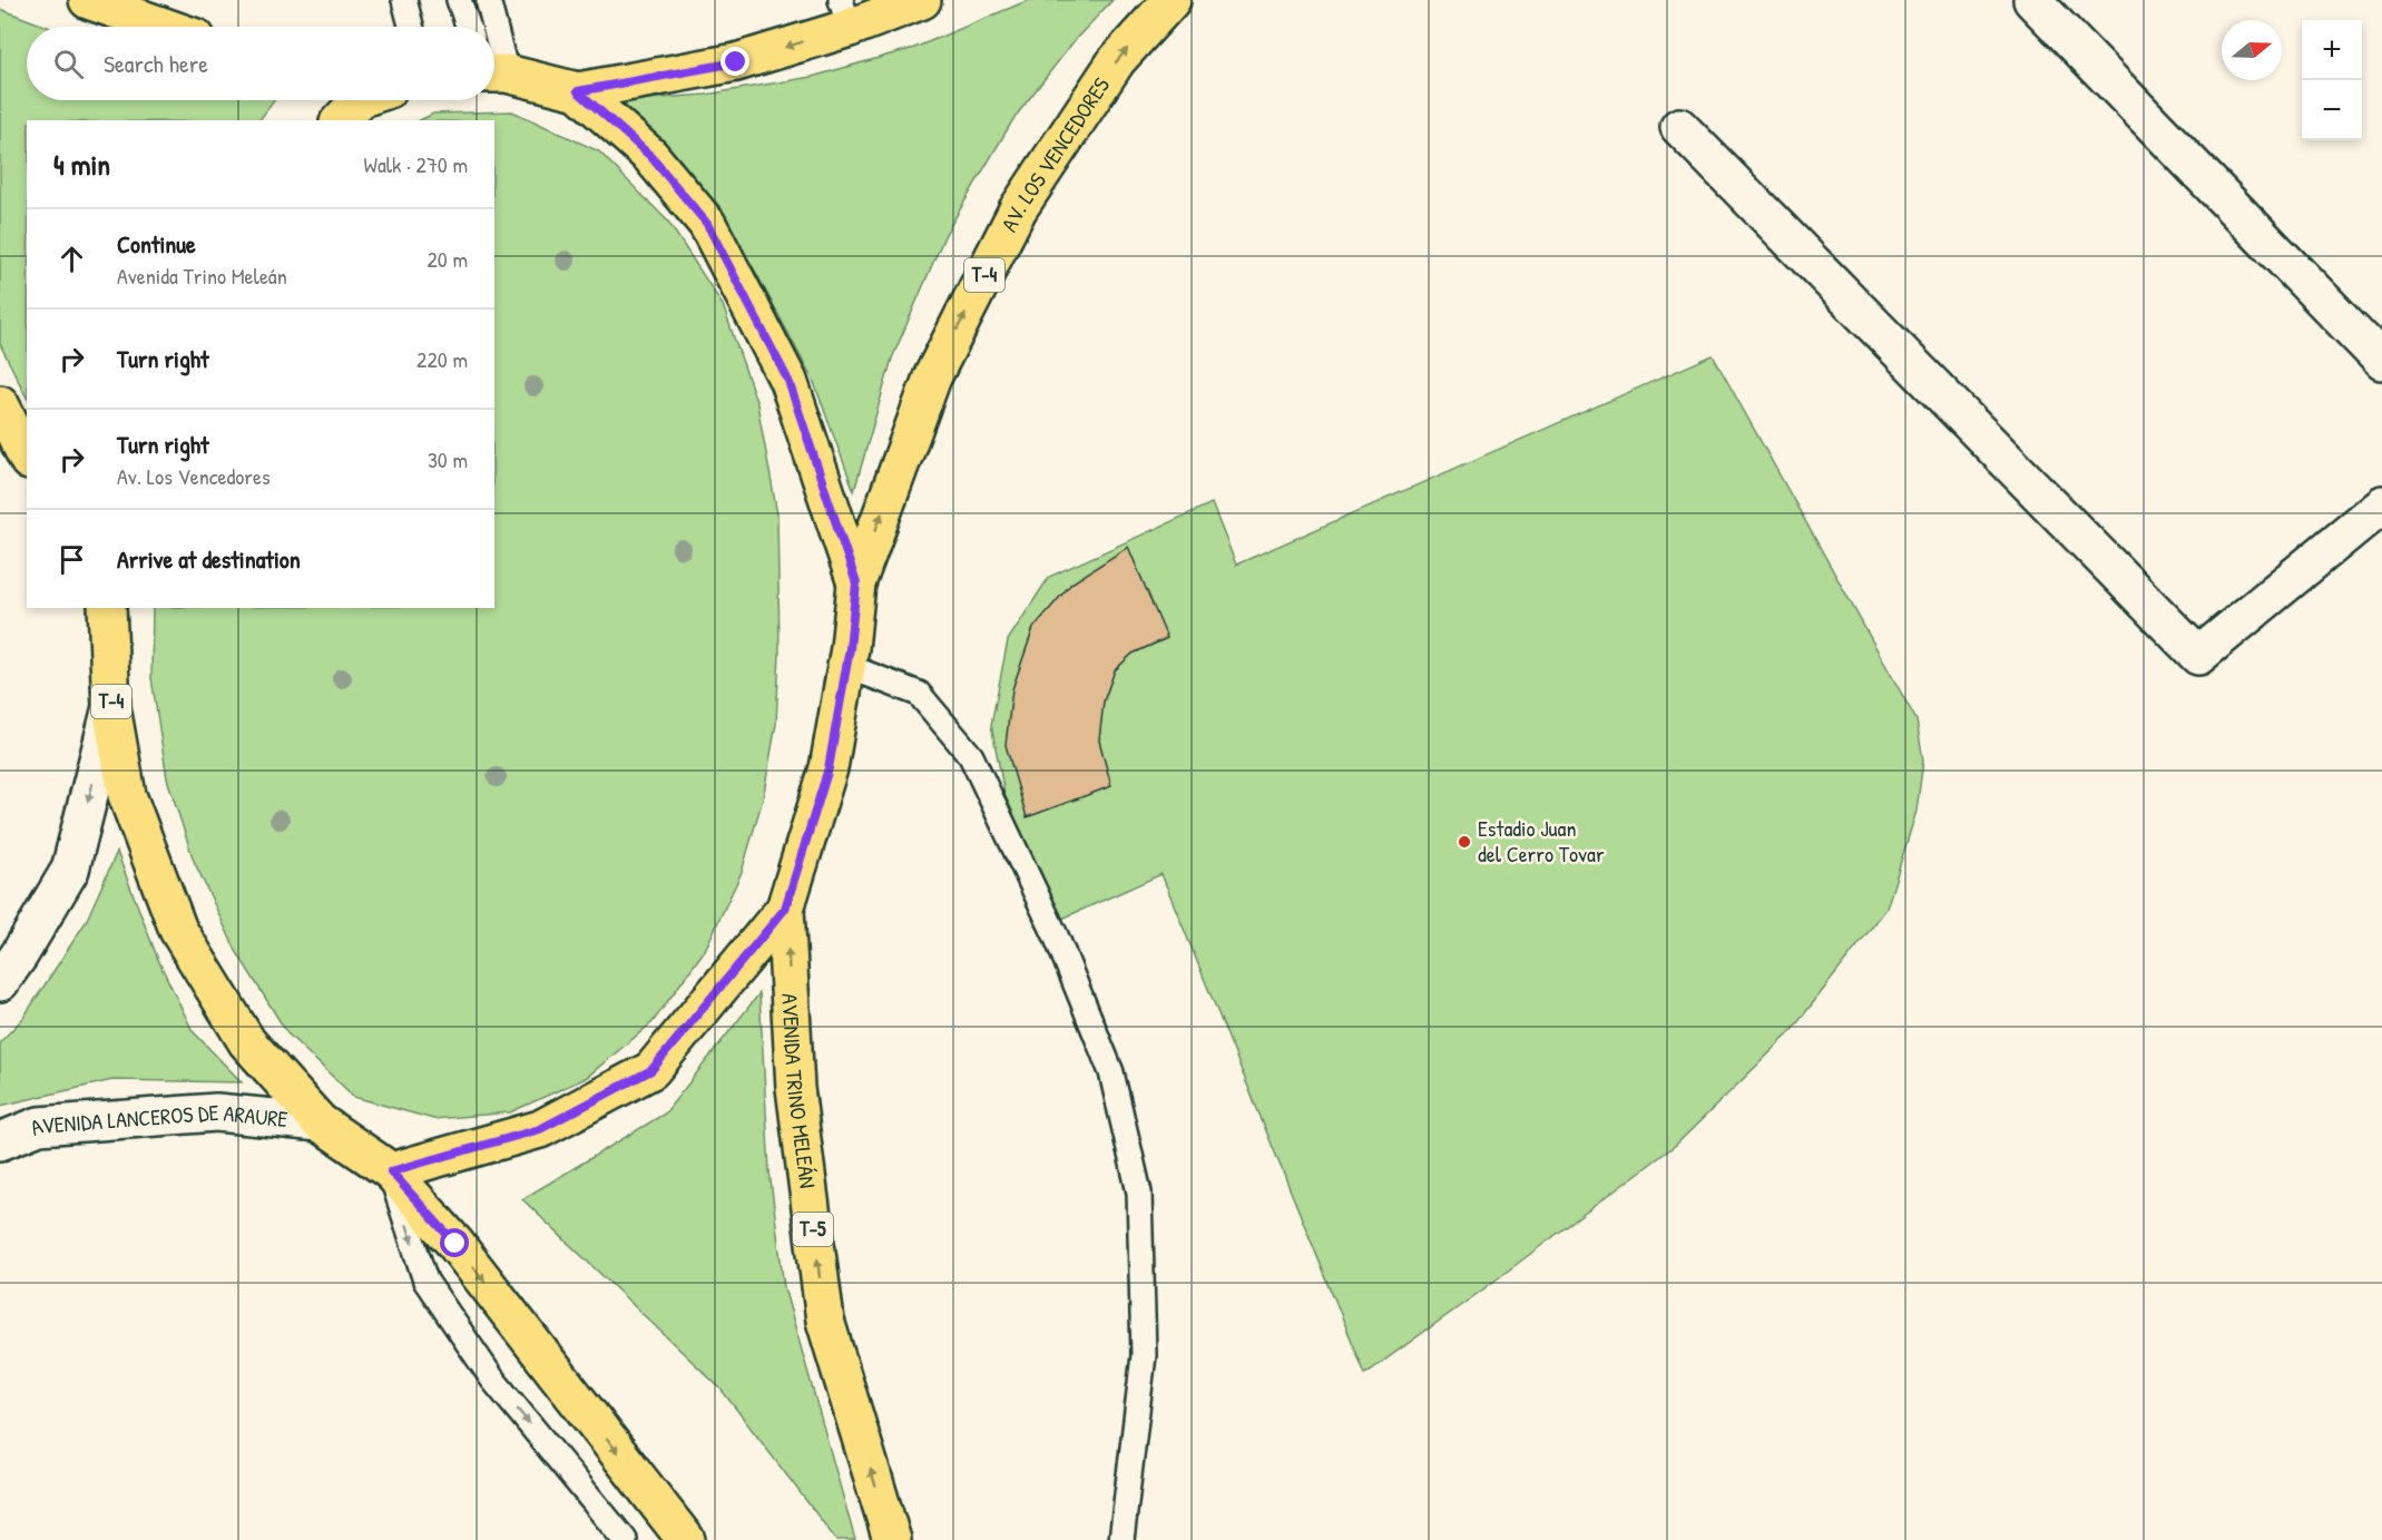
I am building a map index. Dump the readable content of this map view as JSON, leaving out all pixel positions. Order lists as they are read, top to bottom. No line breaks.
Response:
{"streets":{"main road":["AV. LOS VENCEDORES","T-4","AVENIDA TRINO MELEÁN","T-5"],"street":["AVENIDA LANCEROS DE ARAURE"]},"crossings":[["AV. LOS VENCEDORES","T-4"],["T-4","AVENIDA TRINO MELEÁN"],["T-4","AVENIDA LANCEROS DE ARAURE"]],"one_way":["AV. LOS VENCEDORES","AVENIDA TRINO MELEÁN"],"places":["Estadio Juan del Cerro Tovar"],"north":"right","page":{"map_buttons":["+","−"],"search":"Search here","heading":["4 min","Walk · 270 m"],"list":[["Continue","Avenida Trino Meleán","20 m"],["Turn right","220 m"],["Turn right","Av. Los Vencedores","30 m"],"Arrive at destination"]}}
